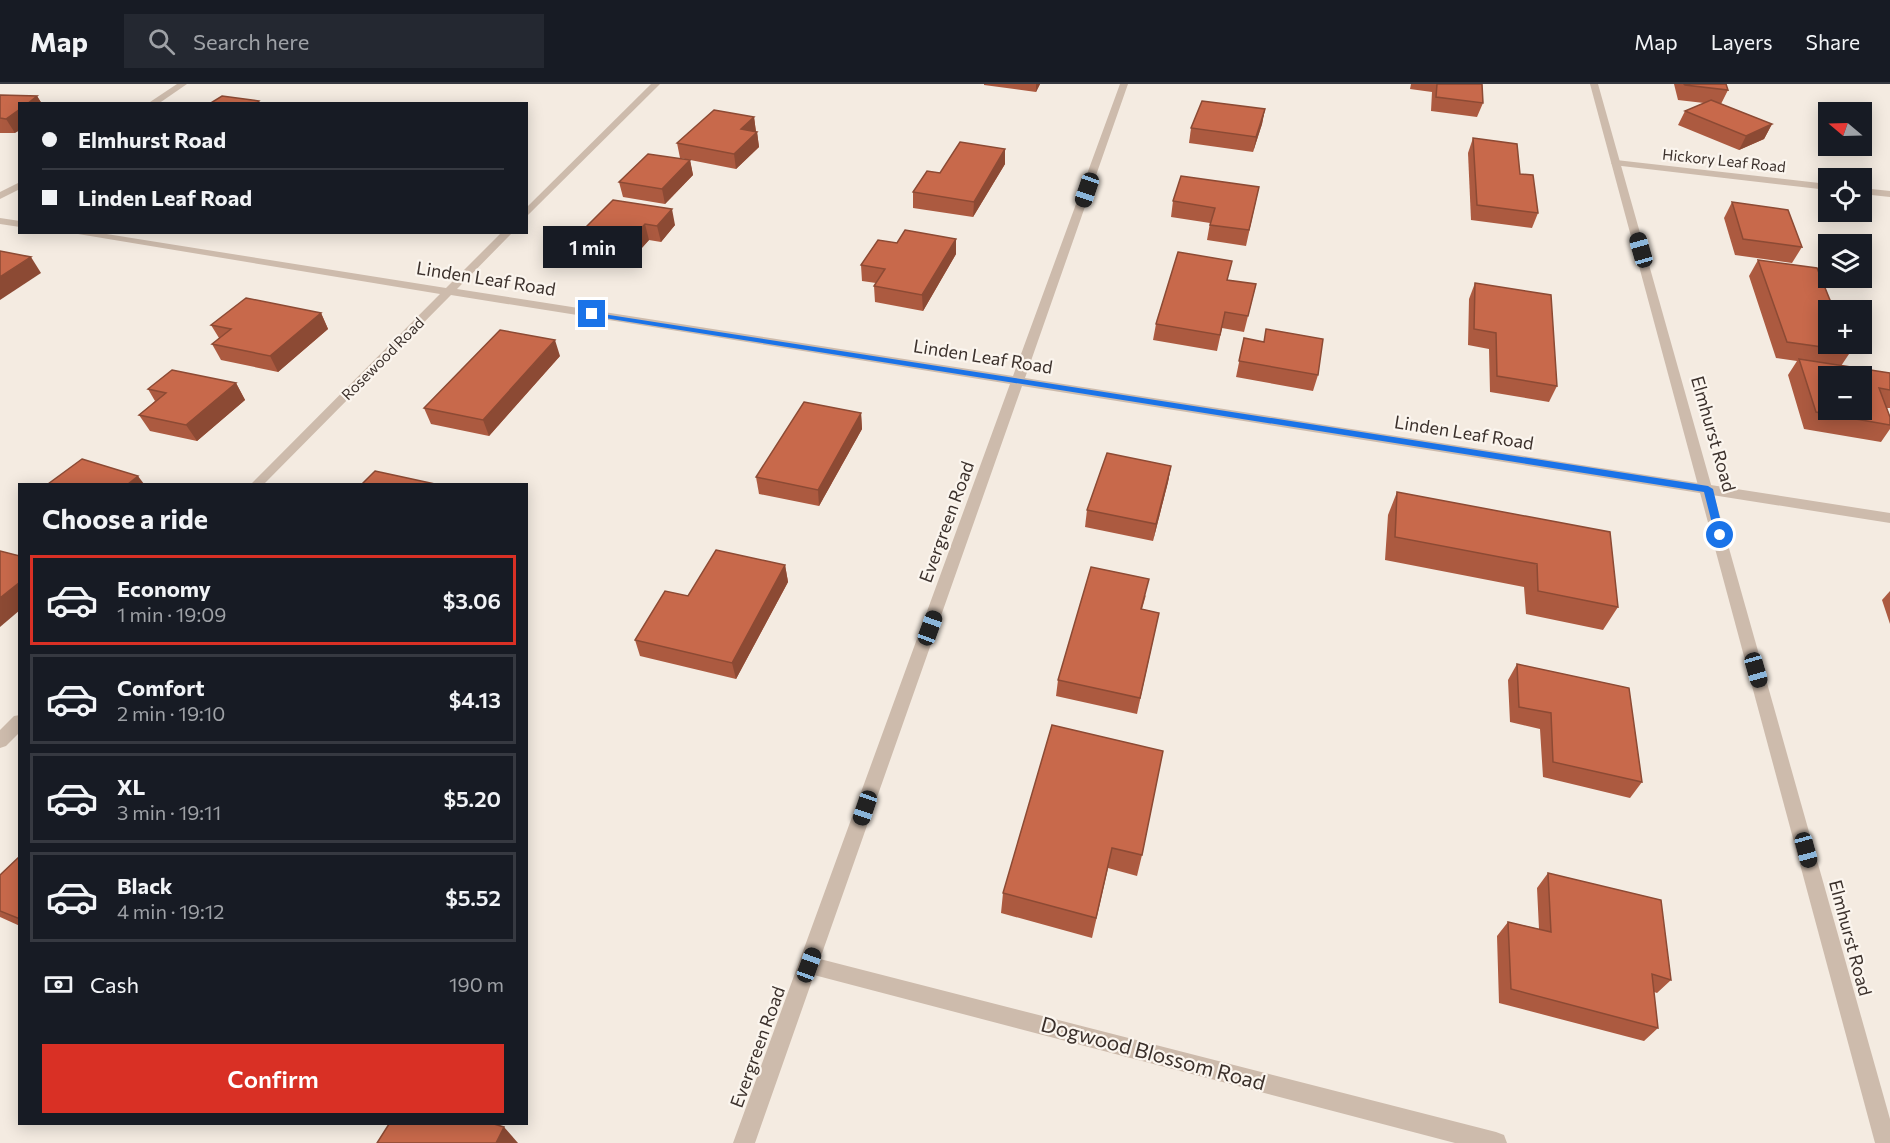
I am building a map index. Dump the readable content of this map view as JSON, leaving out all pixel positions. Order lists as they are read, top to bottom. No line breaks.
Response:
{"streets":{"street":["Hickory Leaf Road","Linden Leaf Road","Rosewood Road","Elmhurst Road","Evergreen Road","Dogwood Blossom Road"]},"crossings":[["Hickory Leaf Road","Elmhurst Road"],["Linden Leaf Road","Rosewood Road"],["Linden Leaf Road","Elmhurst Road"],["Linden Leaf Road","Evergreen Road"],["Evergreen Road","Dogwood Blossom Road"]],"north":"left","page":{"header":"Map","search":"Search here","nav":["Map","Layers","Share"],"map_buttons":["+","−"],"banner":["Elmhurst Road","Linden Leaf Road"],"bubble":"1 min","heading":"Choose a ride","list":[{"name":"Economy","note":"1 min · 19:09","value":"$3.06"},{"name":"Comfort","note":"2 min · 19:10","value":"$4.13"},{"name":"XL","note":"3 min · 19:11","value":"$5.20"},{"name":"Black","note":"4 min · 19:12","value":"$5.52"}],"pay":["Cash","190 m"],"buttons":"Confirm"}}
